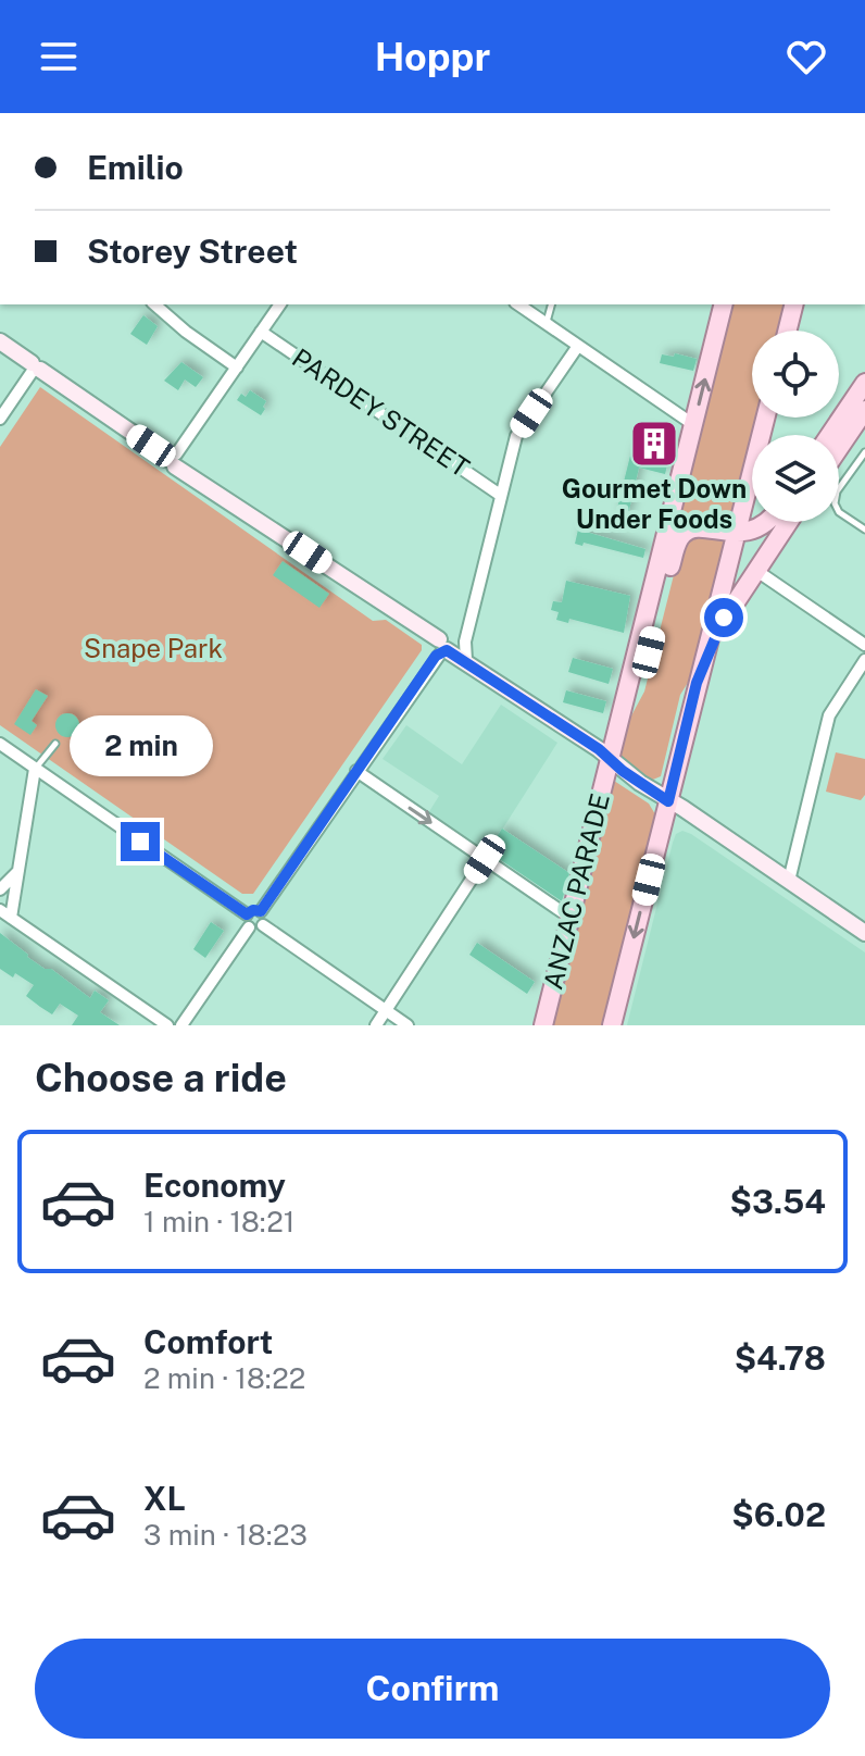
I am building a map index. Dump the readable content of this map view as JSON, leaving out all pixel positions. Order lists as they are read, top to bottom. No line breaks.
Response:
{"streets":{"main road":["ANZAC PARADE"],"street":["PARDEY STREET"]},"parks":["Snape Park"],"places":{"building":["Gourmet Down Under Foods"]},"page":{"header":"Hoppr","banner":["Emilio","Storey Street"],"bubble":"2 min","heading":"Choose a ride","list":[{"name":"Economy","note":"1 min · 18:21","value":"$3.54"},{"name":"Comfort","note":"2 min · 18:22","value":"$4.78"},{"name":"XL","note":"3 min · 18:23","value":"$6.02"}],"buttons":"Confirm"}}
